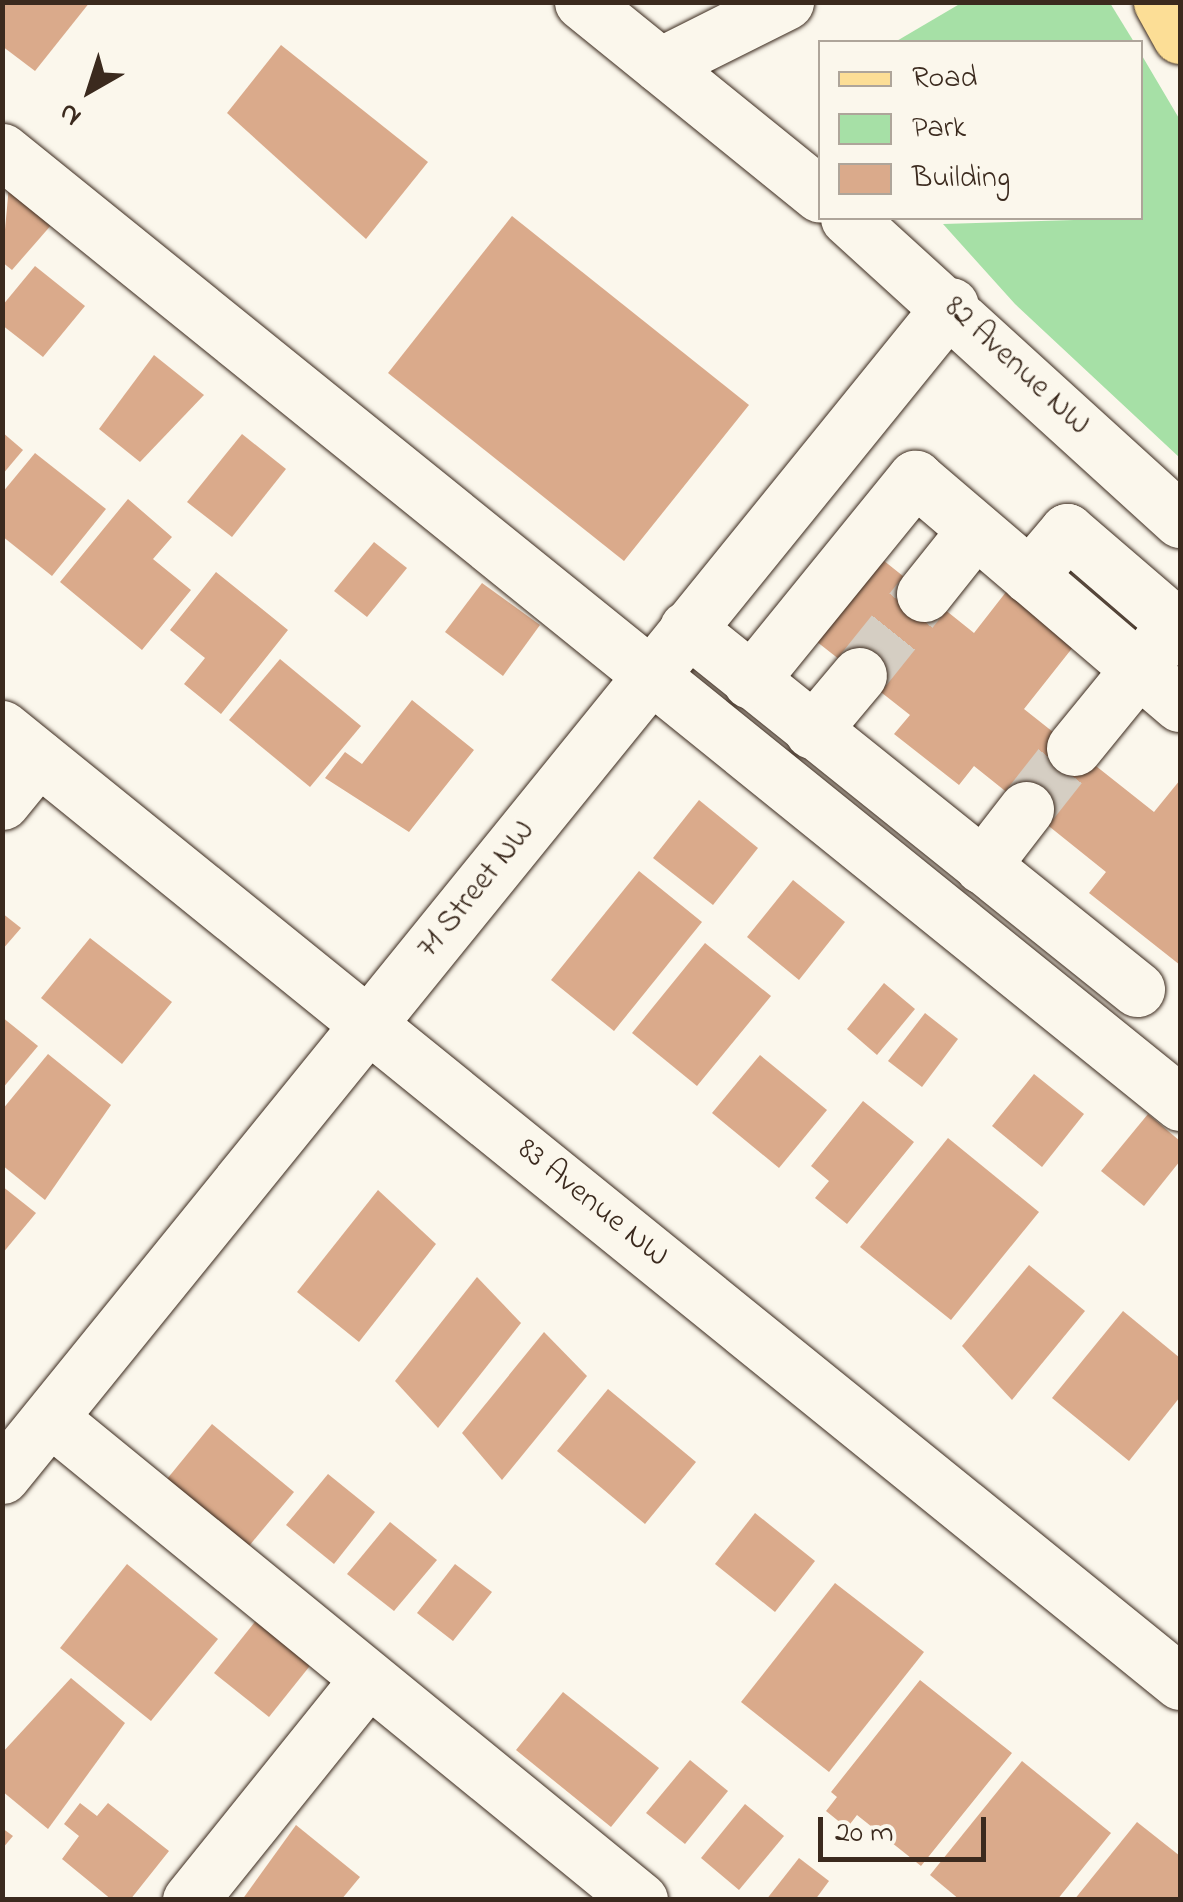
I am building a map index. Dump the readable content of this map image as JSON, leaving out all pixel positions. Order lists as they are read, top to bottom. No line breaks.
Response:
{"streets":{"street":["82 Avenue NW","71 Street NW","83 Avenue NW"]},"crossings":[["82 Avenue NW","71 Street NW"],["71 Street NW","83 Avenue NW"]],"legend":["Road","Park","Building"],"scale_bar":"20 m","north":"bottom left"}
